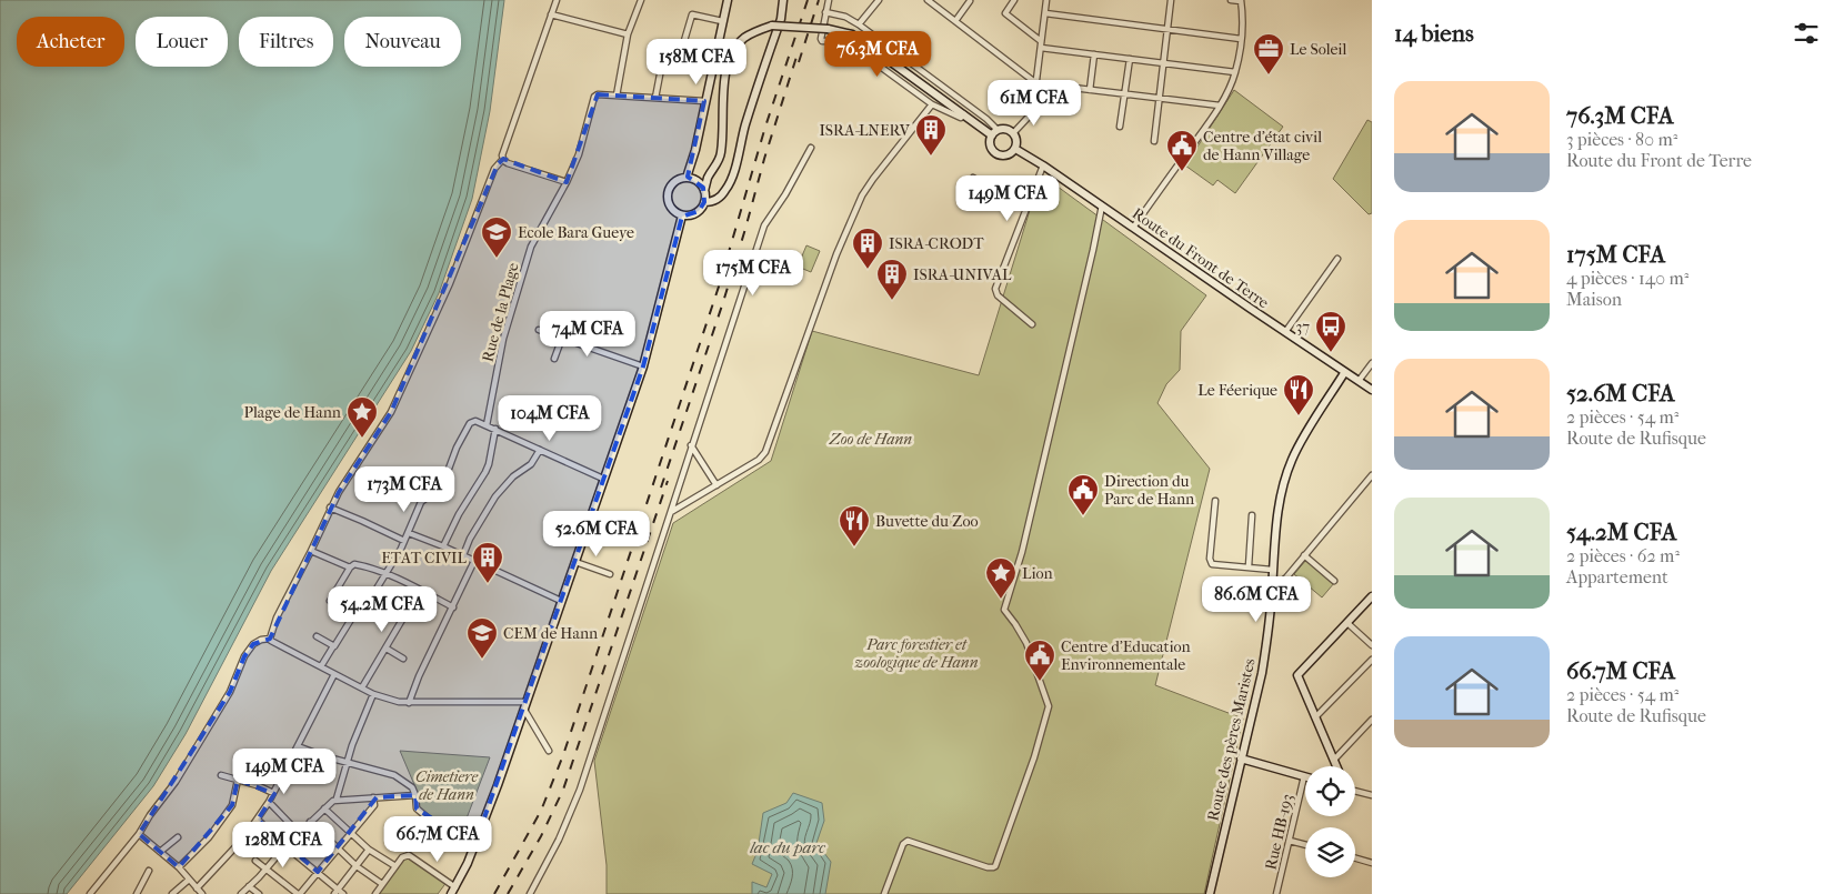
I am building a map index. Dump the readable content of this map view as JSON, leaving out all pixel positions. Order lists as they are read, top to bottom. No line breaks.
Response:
{"streets":{"main road":["Route du Front de Terre","Route des pères Maristes"],"street":["Rue de la Plage","Rue HB-193"]},"crossings":[["Route du Front de Terre","Route des pères Maristes"]],"water":["lac du parc"],"parks":["Zoo de Hann","Parc forestier et zoologique de Hann","Cimetiere de Hann"],"places":{"office":["Le Soleil"],"building":["ISRA-LNERV","ISRA-CRODT","ISRA-UNIVAL","ETAT CIVIL"],"public building":["Centre d’état civil de Hann Village","Direction du Parc de Hann","Centre d'Education Environnementale"],"school or university":["Ecole Bara Gueye","CEM de Hann"],"bus stop":["37"],"restaurant":["Le Féerique","Buvette du Zoo"],"place":["Plage de Hann","Lion"]},"page":{"heading":"14 biens","chip":["Acheter","Louer","Filtres","Nouveau"],"price":["76.3M CFA","158M CFA","61M CFA","149M CFA","175M CFA","74M CFA","104M CFA","173M CFA","52.6M CFA","86.6M CFA","54.2M CFA","149M CFA","66.7M CFA","128M CFA"],"list":[{"name":"76.3M CFA","note":"3 pièces · 80 m² · Route du Front de Terre"},{"name":"175M CFA","note":"4 pièces · 140 m² · Maison"},{"name":"52.6M CFA","note":"2 pièces · 54 m² · Route de Rufisque"},{"name":"54.2M CFA","note":"2 pièces · 62 m² · Appartement"},{"name":"66.7M CFA","note":"2 pièces · 54 m² · Route de Rufisque"}]}}
